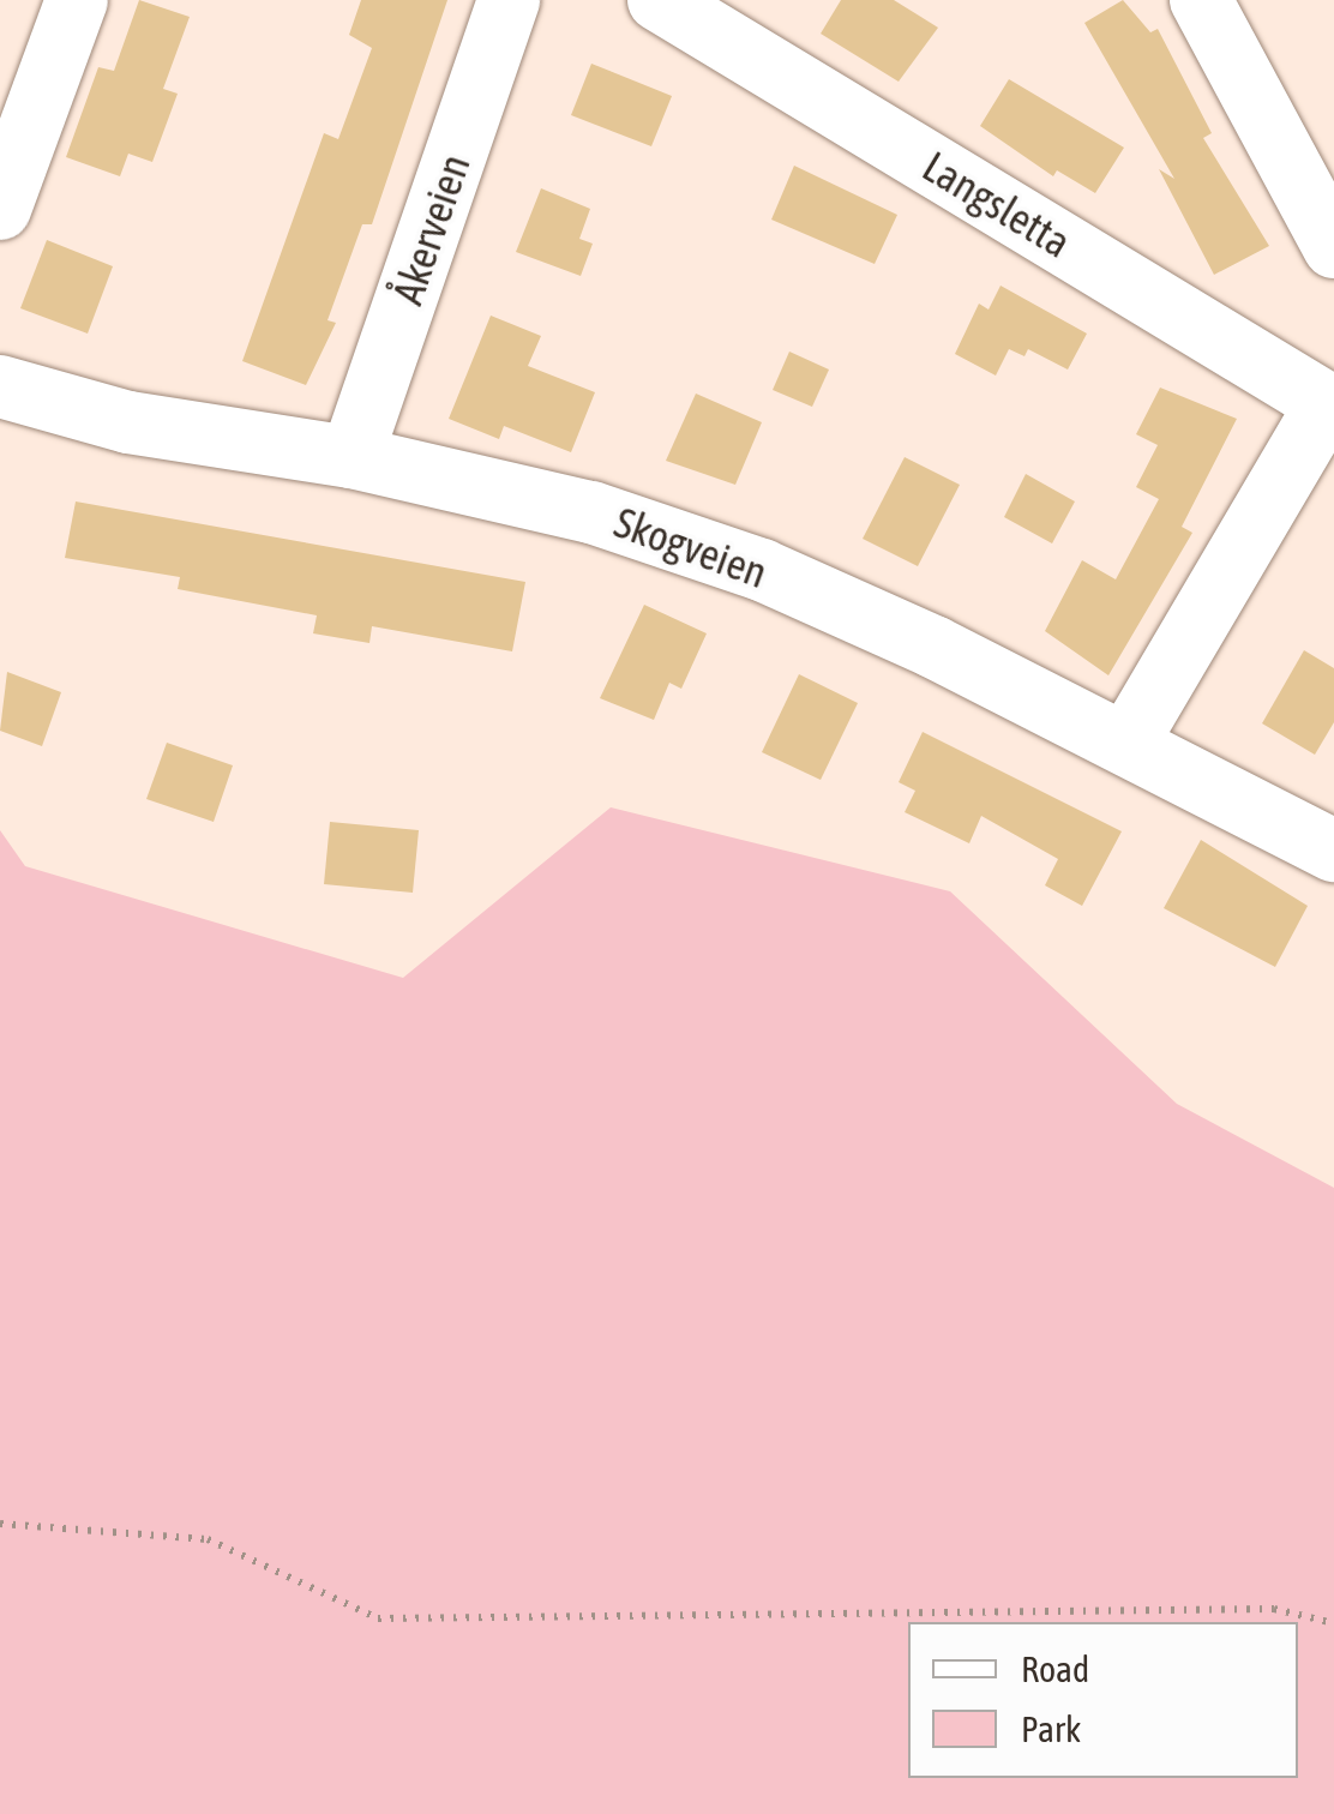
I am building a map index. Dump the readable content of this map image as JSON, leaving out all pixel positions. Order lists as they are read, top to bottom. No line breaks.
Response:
{"streets":{"street":["Langsletta","Åkerveien","Skogveien"]},"crossings":[["Åkerveien","Skogveien"]],"legend":["Road","Park"]}
